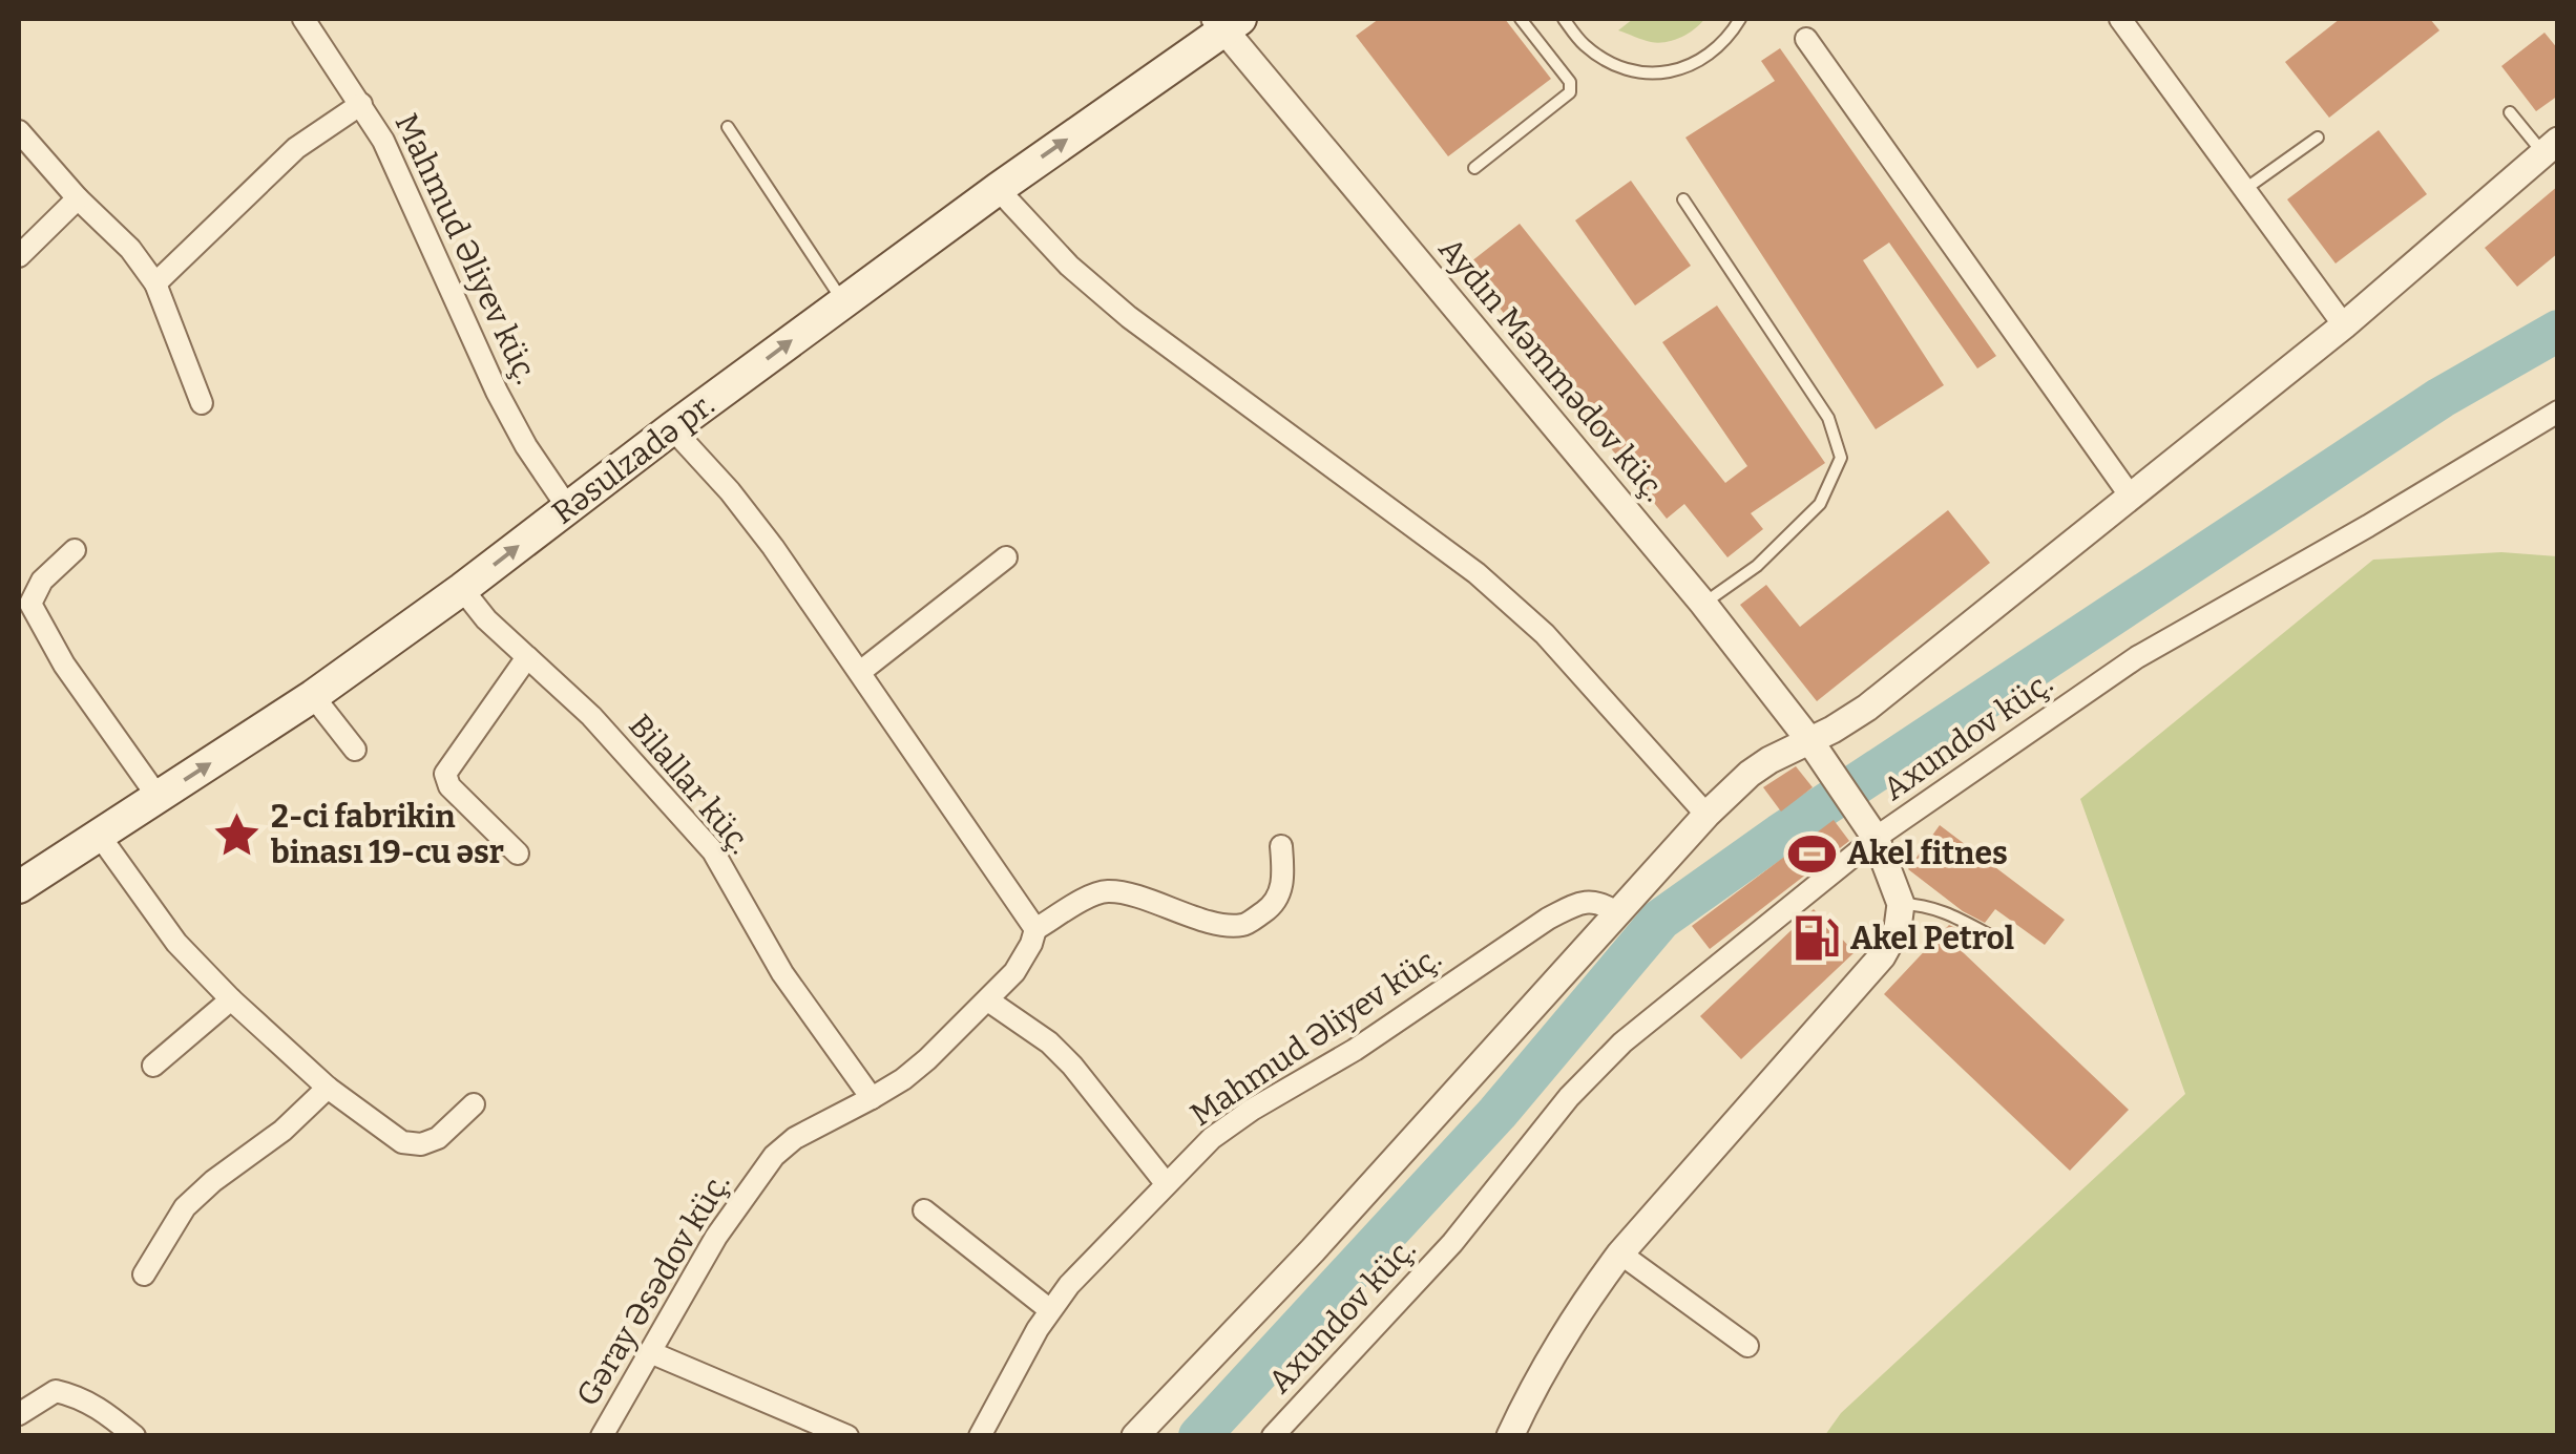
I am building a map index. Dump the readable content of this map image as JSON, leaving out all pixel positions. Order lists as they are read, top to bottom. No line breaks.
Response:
{"streets":{"main road":["Rəsulzadə pr."],"street":["Mahmud Əliyev küç.","Aydın Məmmədov küç.","Axundov küç.","Bilallar küç.","Gəray Əsədov küç."]},"crossings":[["Mahmud Əliyev küç.","Rəsulzadə pr."],["Aydın Məmmədov küç.","Rəsulzadə pr."],["Aydın Məmmədov küç.","Axundov küç."],["Rəsulzadə pr.","Bilallar küç."],["Bilallar küç.","Gəray Əsədov küç."]],"one_way":["Rəsulzadə pr."],"places":{"place":["2-ci fabrikin binası 19-cu əsr"],"sports":["Akel fitnes"],"fuel station":["Akel Petrol"]}}
